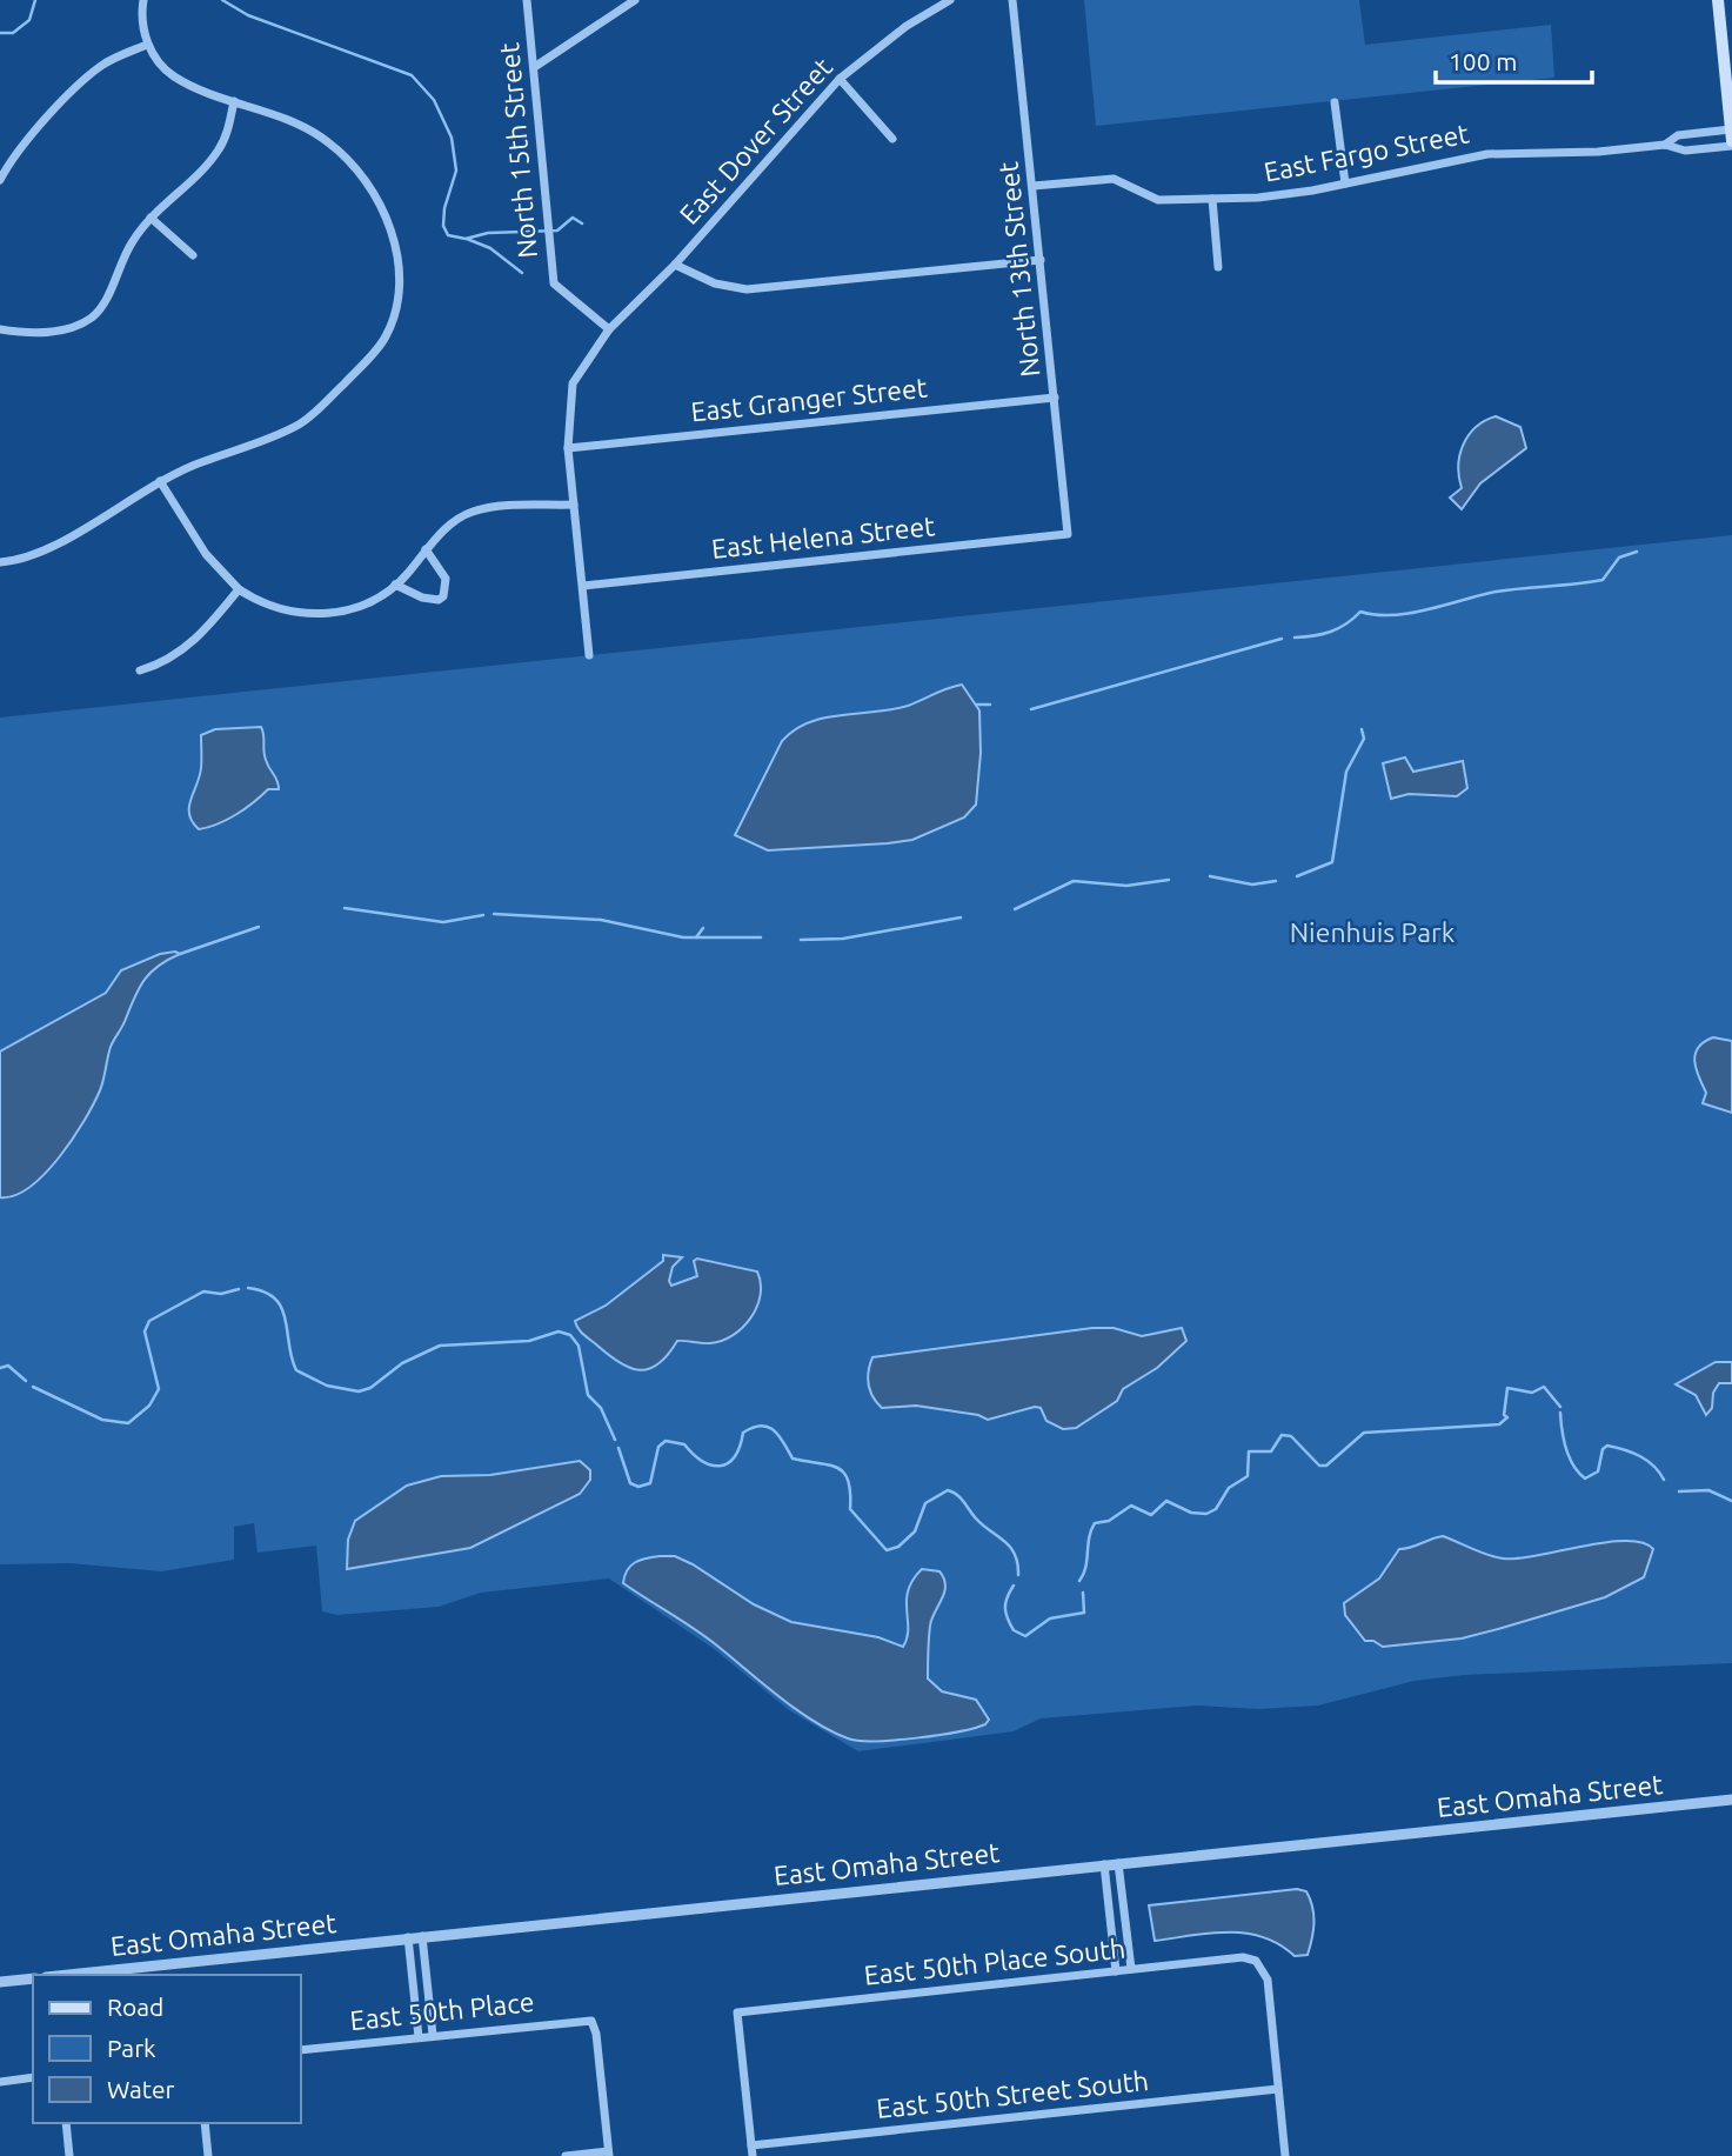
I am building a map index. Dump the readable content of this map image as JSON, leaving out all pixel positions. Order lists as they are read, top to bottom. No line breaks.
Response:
{"streets":{"street":["East Dover Street","North 15th Street","East Fargo Street","North 13th Street","East Granger Street","East Helena Street","East Omaha Street","East 50th Place South","East 50th Place","East 50th Street South"]},"crossings":[["East Dover Street","North 15th Street"],["East Fargo Street","North 13th Street"],["North 13th Street","East Granger Street"],["North 13th Street","East Helena Street"],["East 50th Place South","East 50th Street South"]],"parks":["Nienhuis Park"],"legend":["Road","Park","Water"],"scale_bar":"100 m"}
